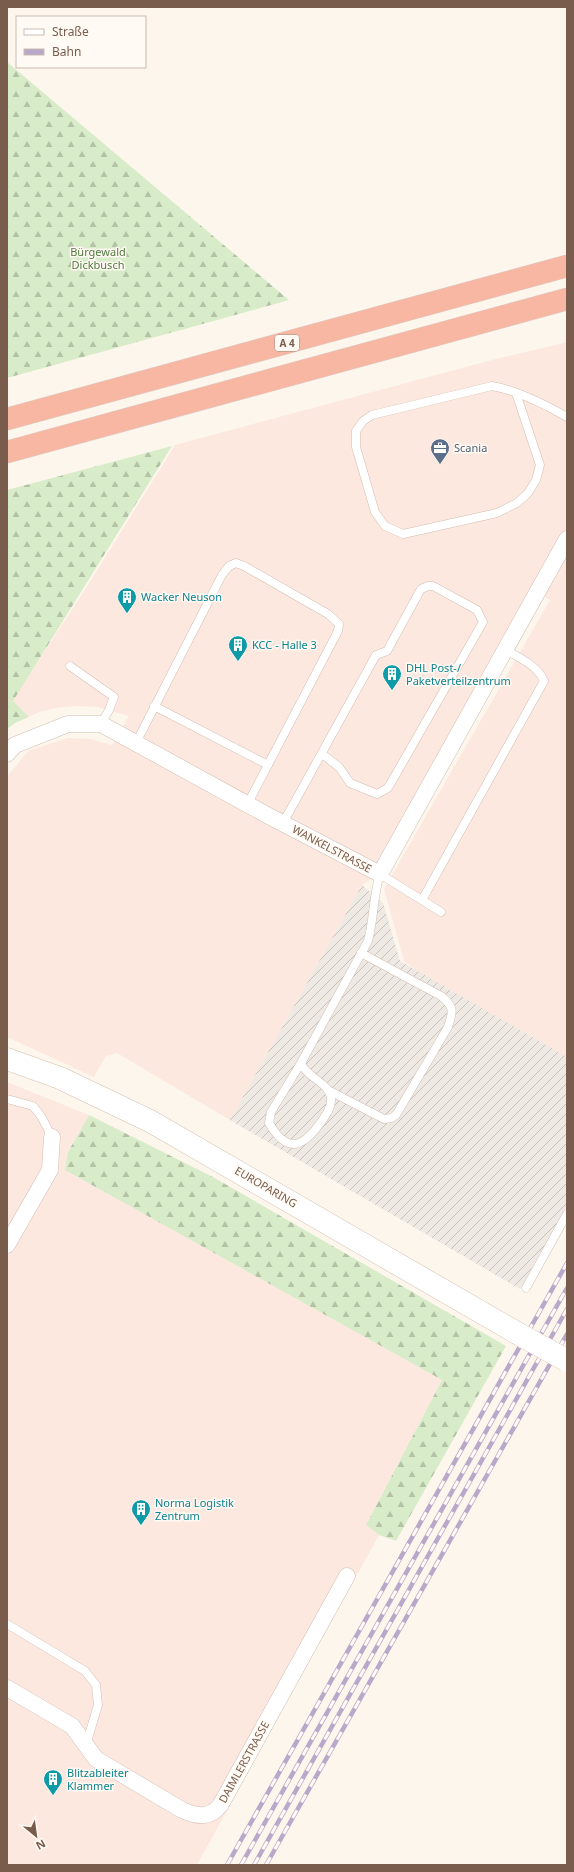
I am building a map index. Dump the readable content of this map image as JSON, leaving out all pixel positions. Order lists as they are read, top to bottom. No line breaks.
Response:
{"streets":{"highway":["A 4"],"street":["WANKELSTRASSE","EUROPARING","DAIMLERSTRASSE"]},"parks":["Bürgewald Dickbusch"],"places":{"office":["Scania"],"building":["Wacker Neuson","KCC - Halle 3","DHL Post-/ Paketverteilzentrum","Norma Logistik Zentrum","Blitzableiter Klammer"]},"legend":["Straße","Bahn"],"north":"bottom right"}
